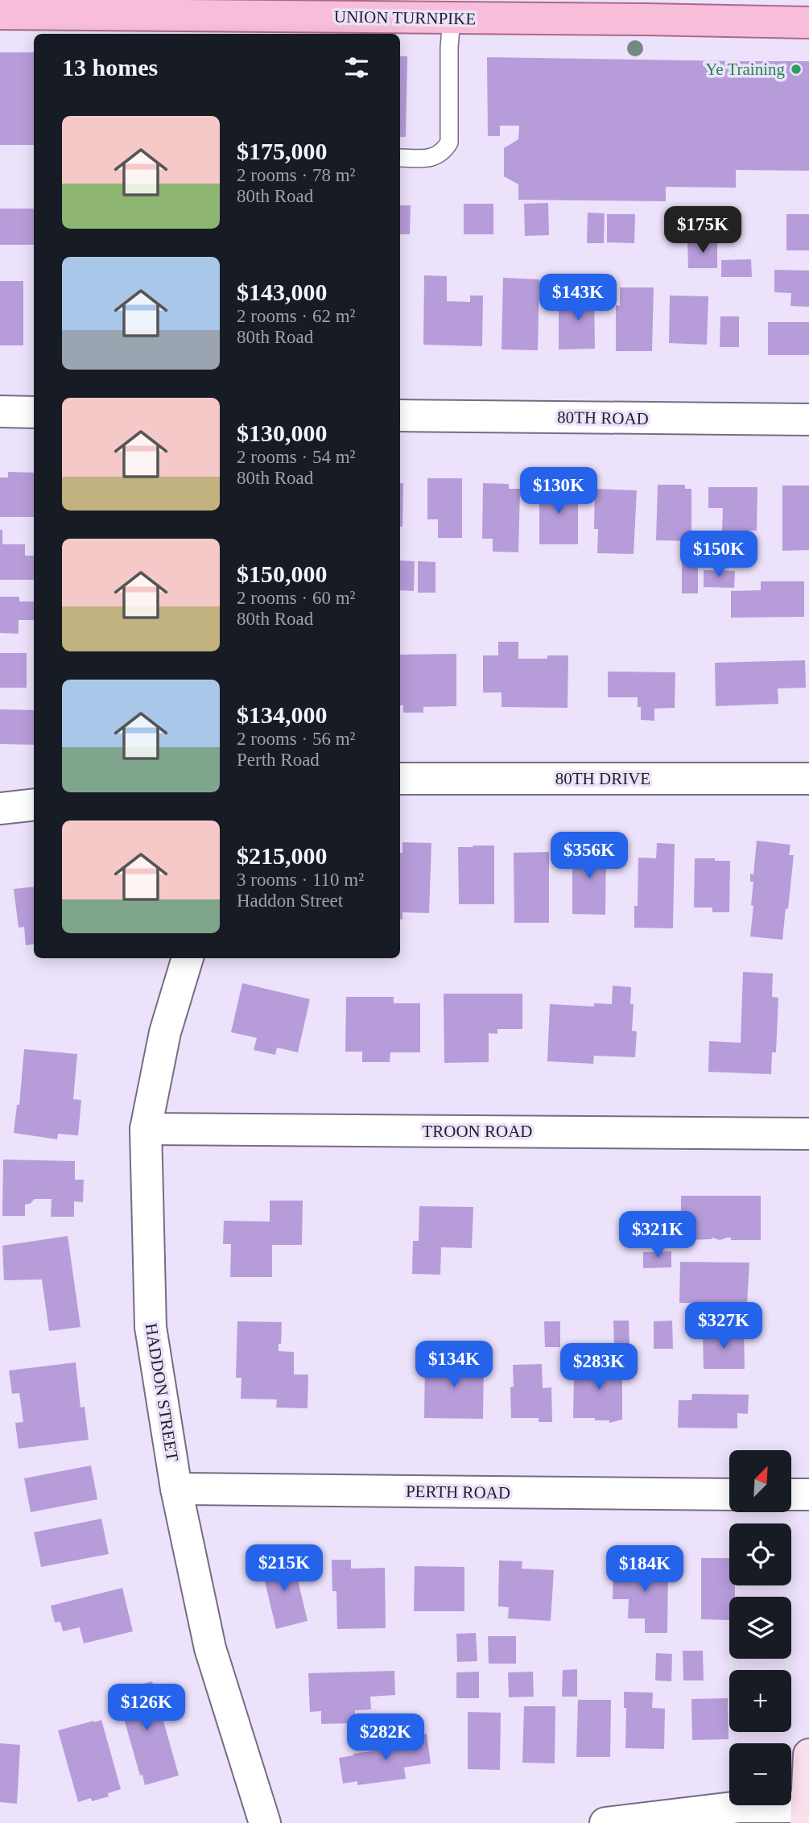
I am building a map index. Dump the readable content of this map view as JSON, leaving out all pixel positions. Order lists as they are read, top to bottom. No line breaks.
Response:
{"streets":{"main road":["UNION TURNPIKE"],"street":["80TH ROAD","80TH DRIVE","TROON ROAD","HADDON STREET","PERTH ROAD"]},"crossings":[["TROON ROAD","HADDON STREET"],["HADDON STREET","PERTH ROAD"]],"places":["Ye Training"],"north":"top right","page":{"heading":"13 homes","list":[{"name":"$175,000","note":"2 rooms · 78 m² · 80th Road"},{"name":"$143,000","note":"2 rooms · 62 m² · 80th Road"},{"name":"$130,000","note":"2 rooms · 54 m² · 80th Road"},{"name":"$150,000","note":"2 rooms · 60 m² · 80th Road"},{"name":"$134,000","note":"2 rooms · 56 m² · Perth Road"},{"name":"$215,000","note":"3 rooms · 110 m² · Haddon Street"}],"price":["$175K","$143K","$130K","$150K","$356K","$321K","$327K","$134K","$283K","$215K","$184K","$126K","$282K"],"map_buttons":["+","−"]}}
